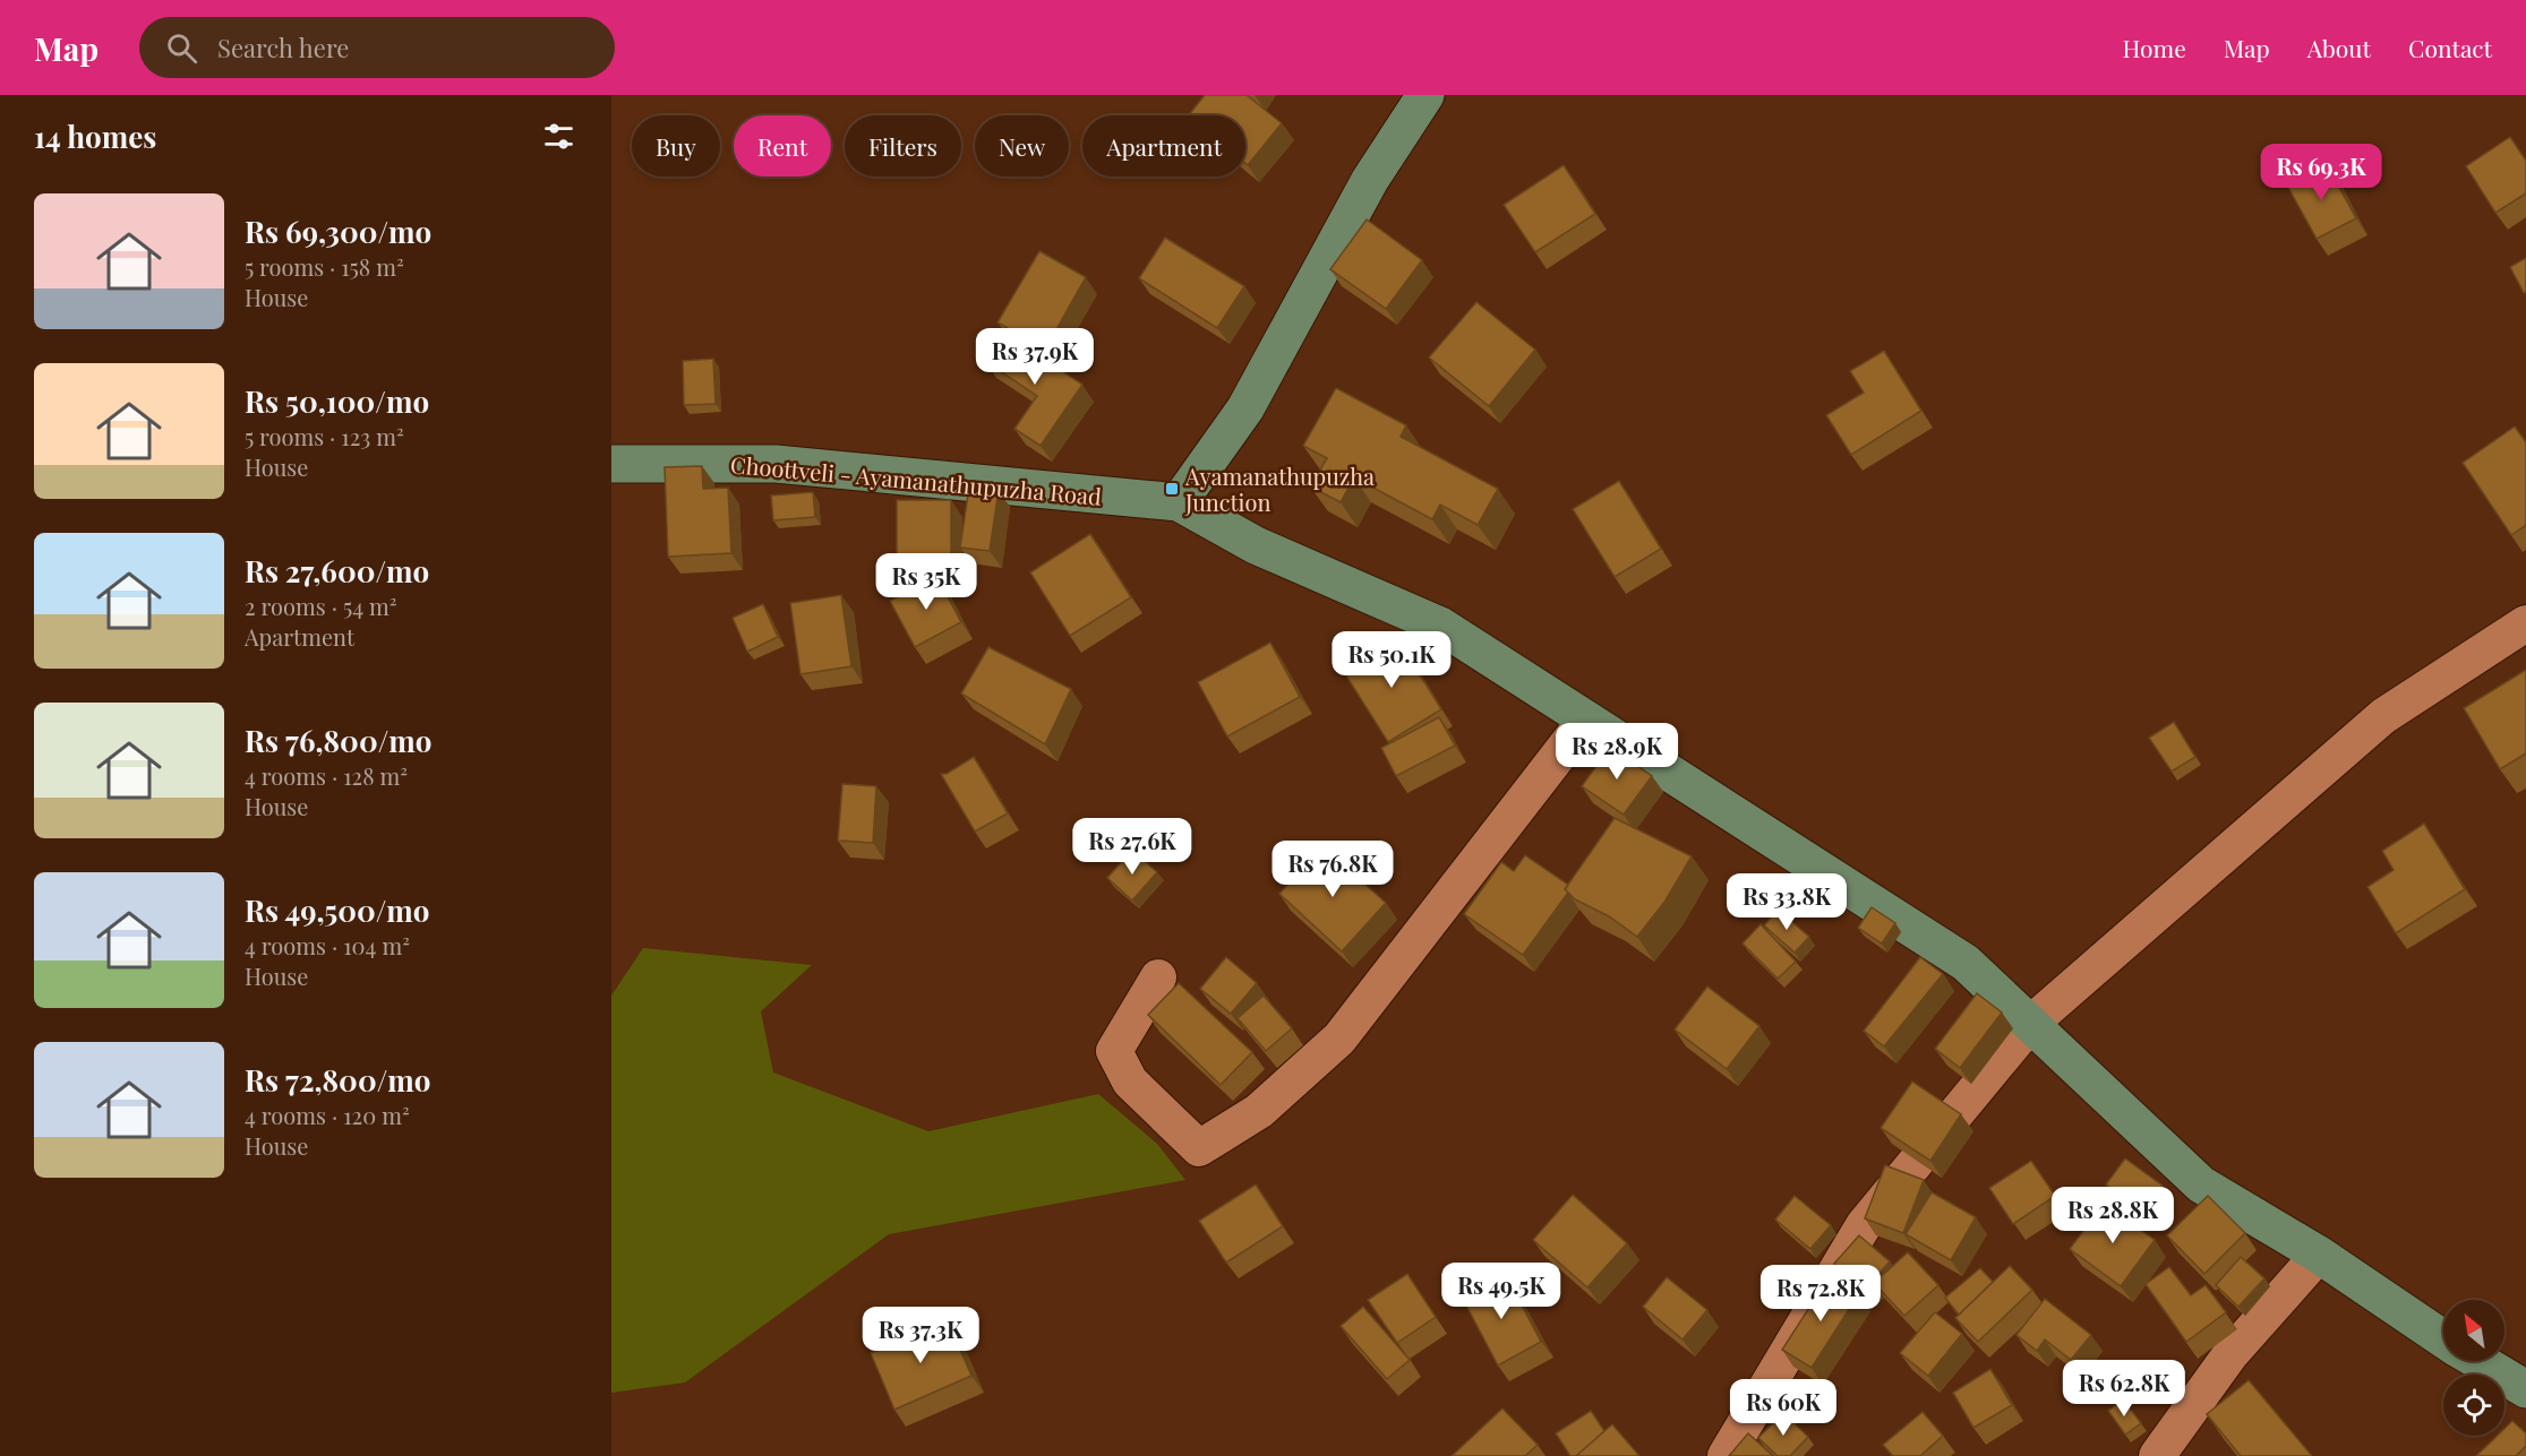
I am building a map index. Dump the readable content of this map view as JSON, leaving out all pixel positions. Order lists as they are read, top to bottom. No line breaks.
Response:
{"streets":{"main road":["Choottveli - Ayamanathupuzha Road"]},"places":{"transit":["Ayamanathupuzha Junction"]},"north":"top left","page":{"header":"Map","search":"Search here","nav":["Home","Map","About","Contact"],"heading":"14 homes","chip":["Buy","Rent","Filters","New","Apartment"],"price":["Rs 69.3K","Rs 37.9K","Rs 35K","Rs 50.1K","Rs 28.9K","Rs 27.6K","Rs 76.8K","Rs 33.8K","Rs 28.8K","Rs 49.5K","Rs 72.8K","Rs 37.3K","Rs 62.8K","Rs 60K"],"list":[{"name":"Rs 69,300/mo","note":"5 rooms · 158 m² · House"},{"name":"Rs 50,100/mo","note":"5 rooms · 123 m² · House"},{"name":"Rs 27,600/mo","note":"2 rooms · 54 m² · Apartment"},{"name":"Rs 76,800/mo","note":"4 rooms · 128 m² · House"},{"name":"Rs 49,500/mo","note":"4 rooms · 104 m² · House"},{"name":"Rs 72,800/mo","note":"4 rooms · 120 m² · House"}]}}
